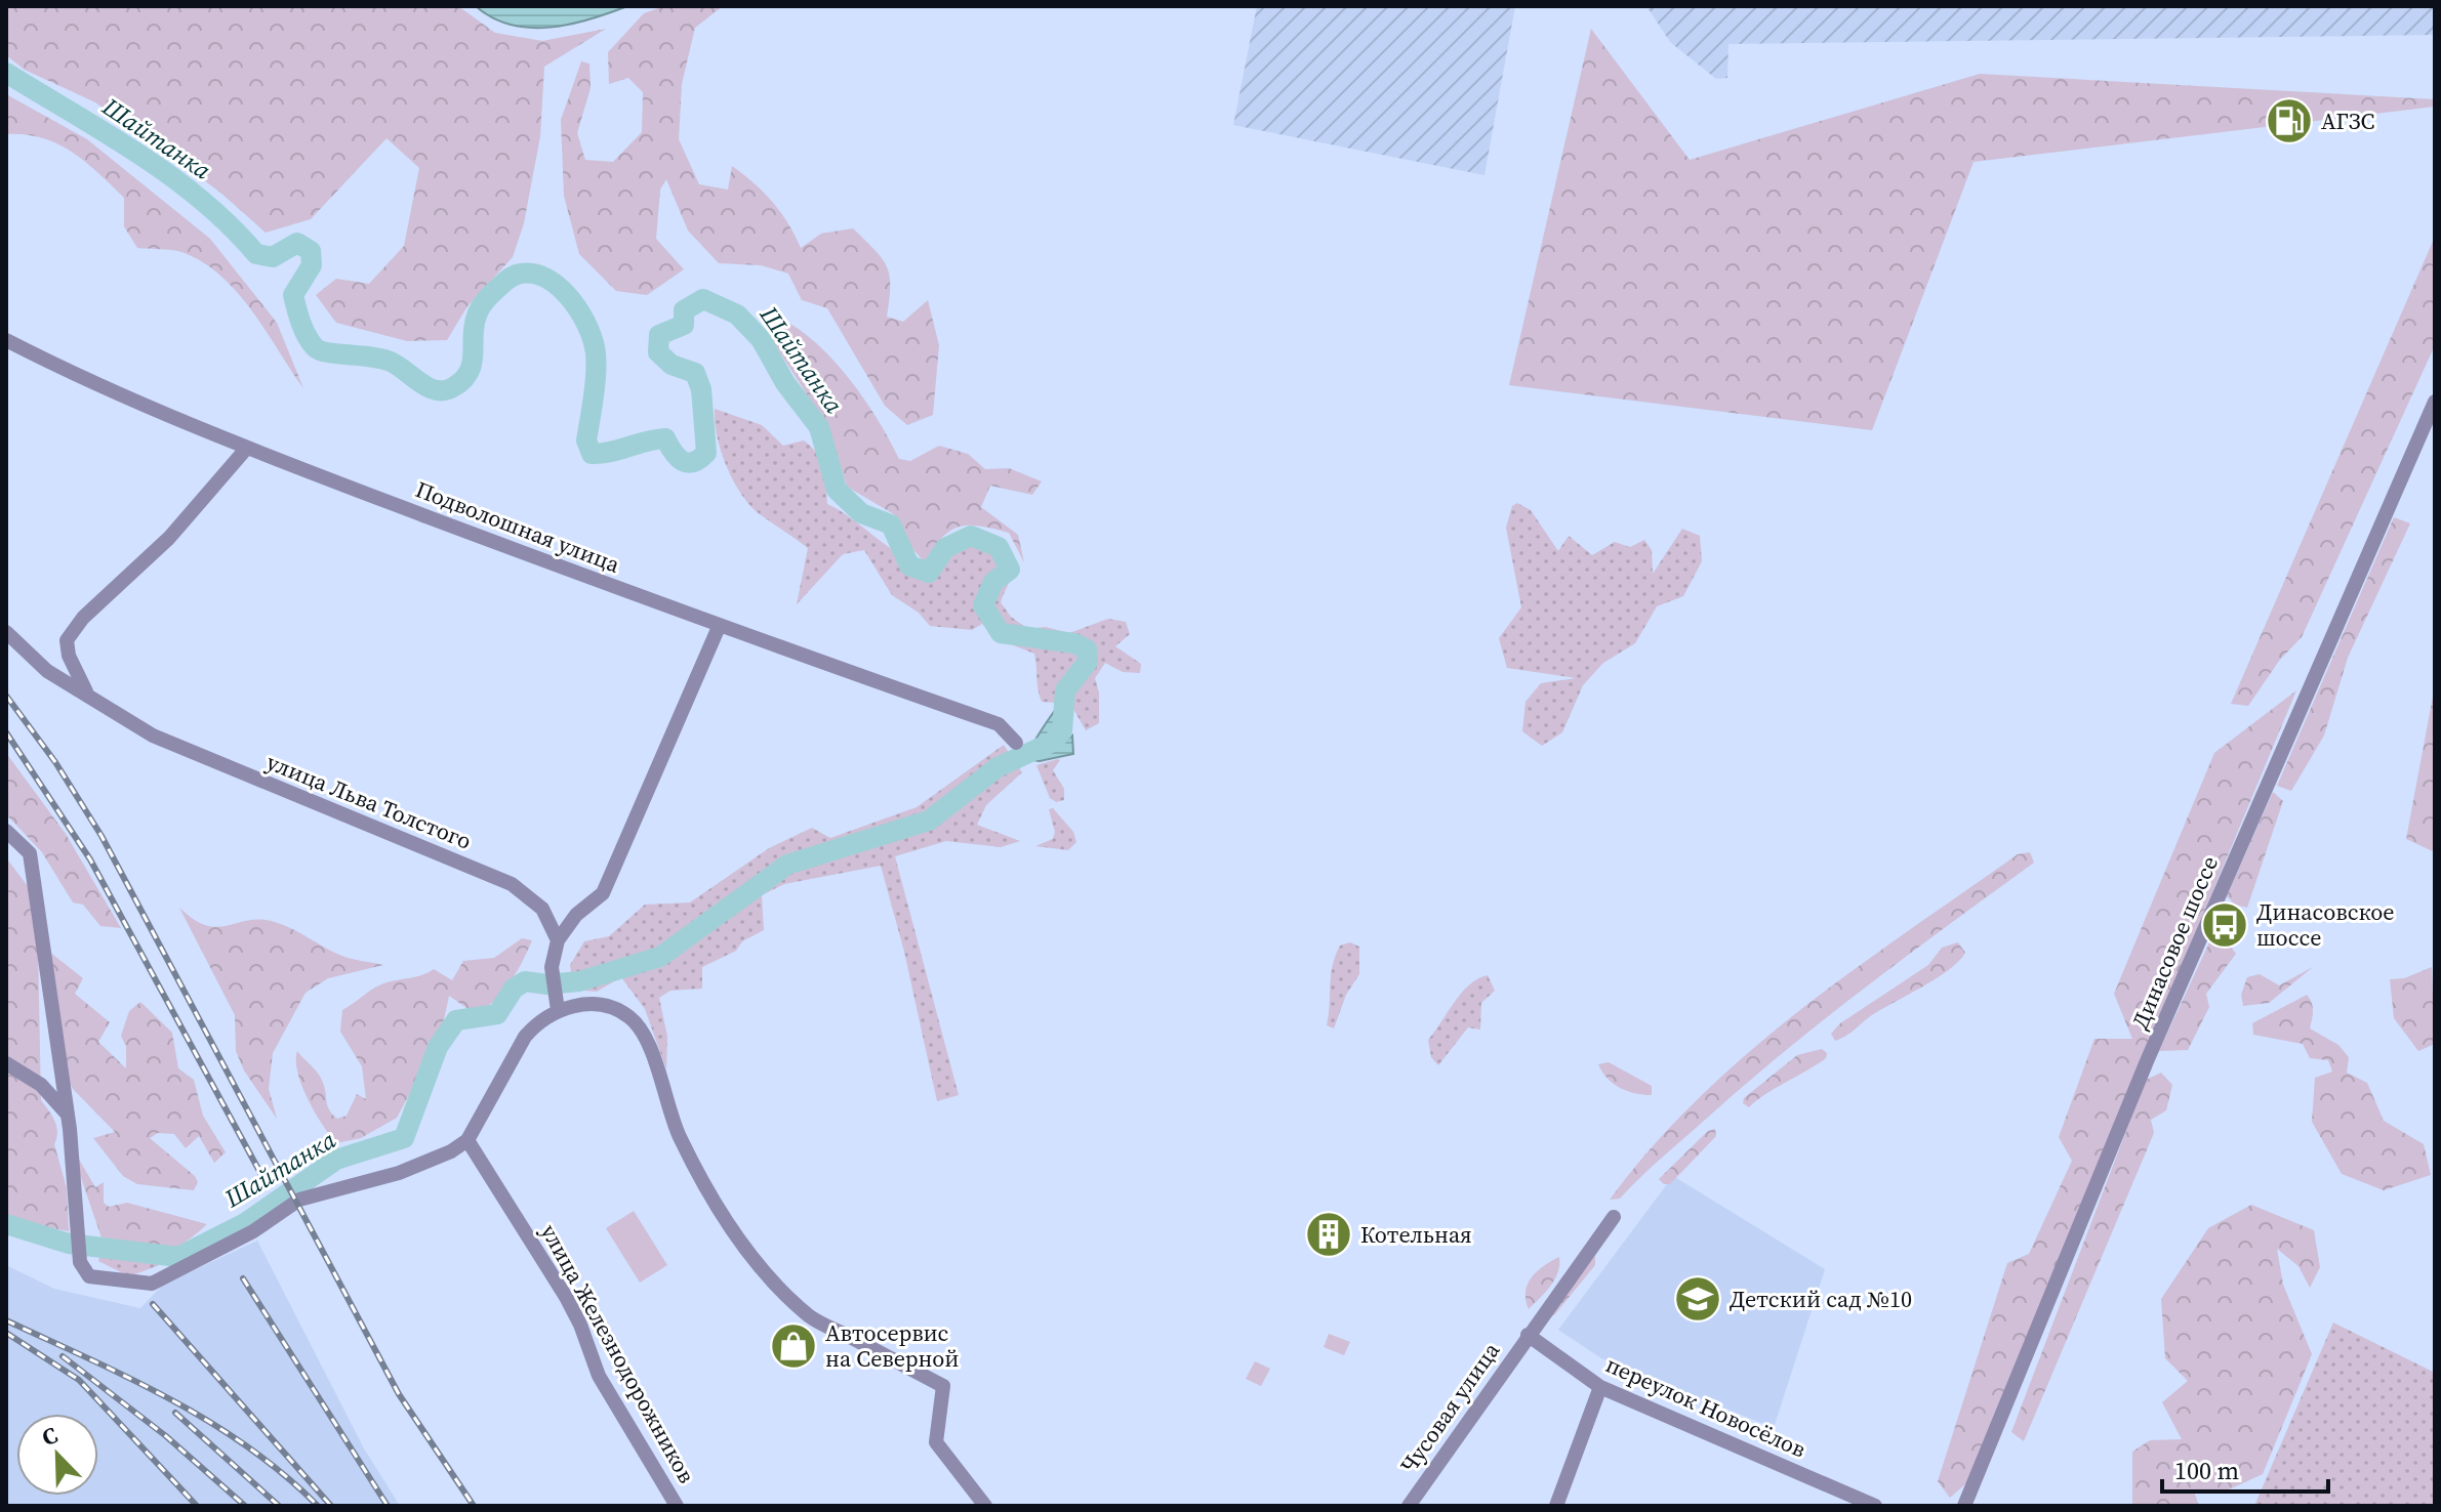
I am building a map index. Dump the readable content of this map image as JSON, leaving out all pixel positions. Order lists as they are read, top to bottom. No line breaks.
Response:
{"streets":{"street":["Подволошная улица","улица Льва Толстого","Динасовое шоссе","улица Железнодорожников","переулок Новосёлов","Чусовая улица"]},"crossings":[["переулок Новосёлов","Чусовая улица"]],"water":["Шайтанка"],"places":{"fuel station":["АГЗС"],"bus stop":["Динасовское шоссе"],"building":["Котельная"],"school or university":["Детский сад №10"],"shop":["Автосервис на Северной"]},"scale_bar":"100 m","north":"top left"}
